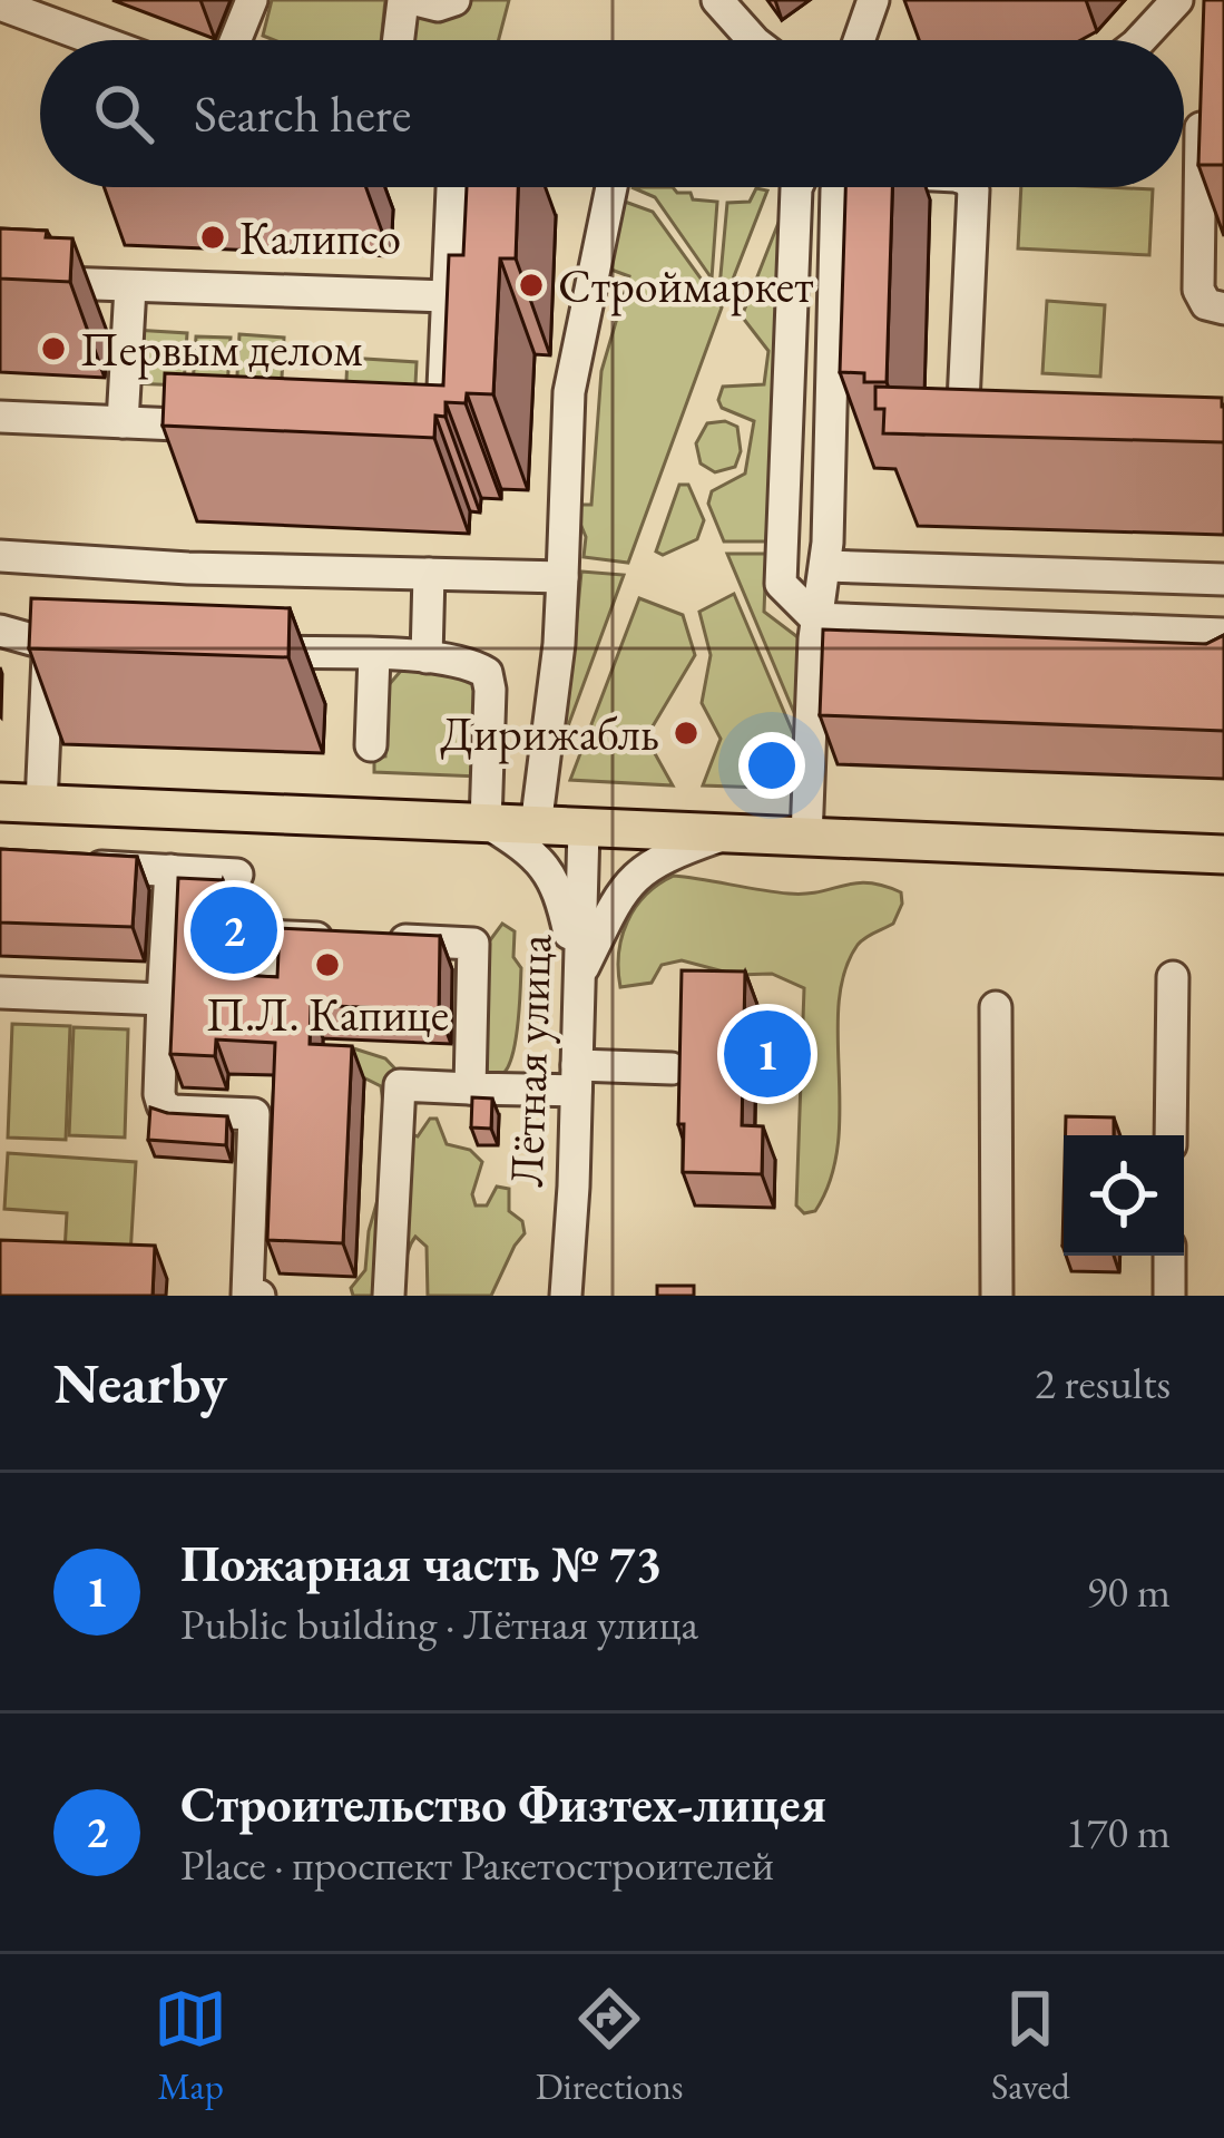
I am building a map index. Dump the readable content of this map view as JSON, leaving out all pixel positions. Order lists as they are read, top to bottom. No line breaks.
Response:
{"streets":{"street":["Лётная улица"]},"places":["Калипсо","Строймаркет","Первым делом","Дирижабль","П.Л. Капице"],"page":{"search":"Search here","pins":["2","1"],"heading":["Nearby","2 results"],"list":[{"mark":"1","name":"Пожарная часть № 73","note":"Public building · Лётная улица","value":"90 m"},{"mark":"2","name":"Строительство Физтех-лицея","note":"Place · проспект Ракетостроителей","value":"170 m"}],"nav":["Map","Directions","Saved"]}}
